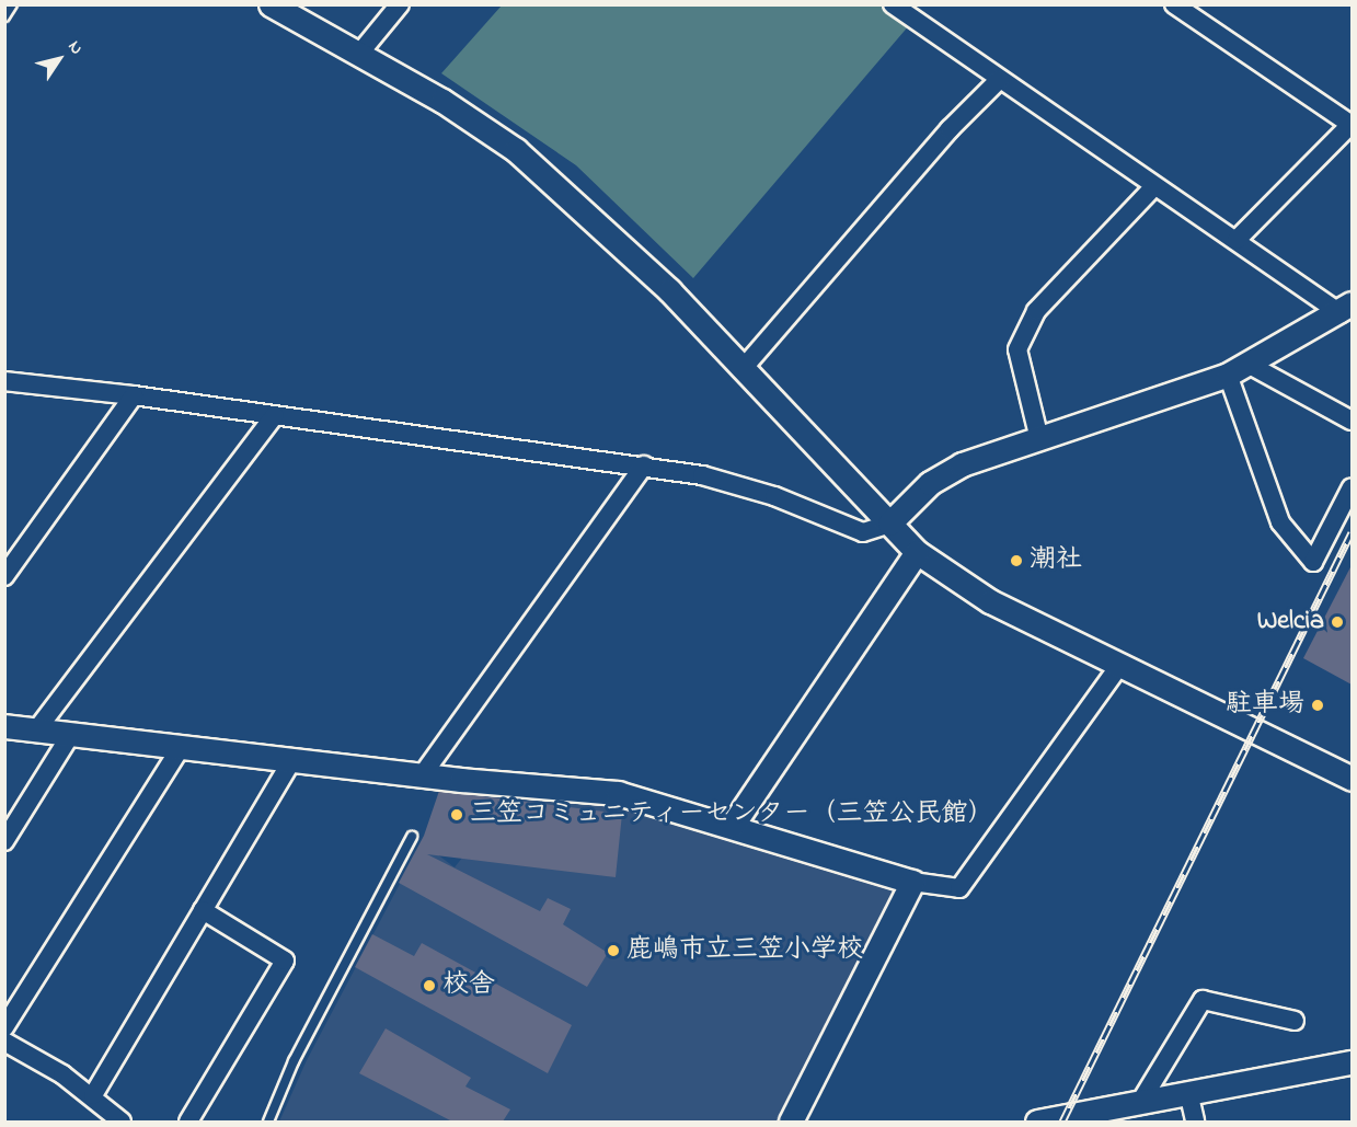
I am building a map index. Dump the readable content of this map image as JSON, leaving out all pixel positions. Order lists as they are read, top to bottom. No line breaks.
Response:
{"places":["潮社","Welcia","駐車場","三笠コミュニティーセンター（三笠公民館）","鹿嶋市立三笠小学校","校舎"],"north":"top right"}
